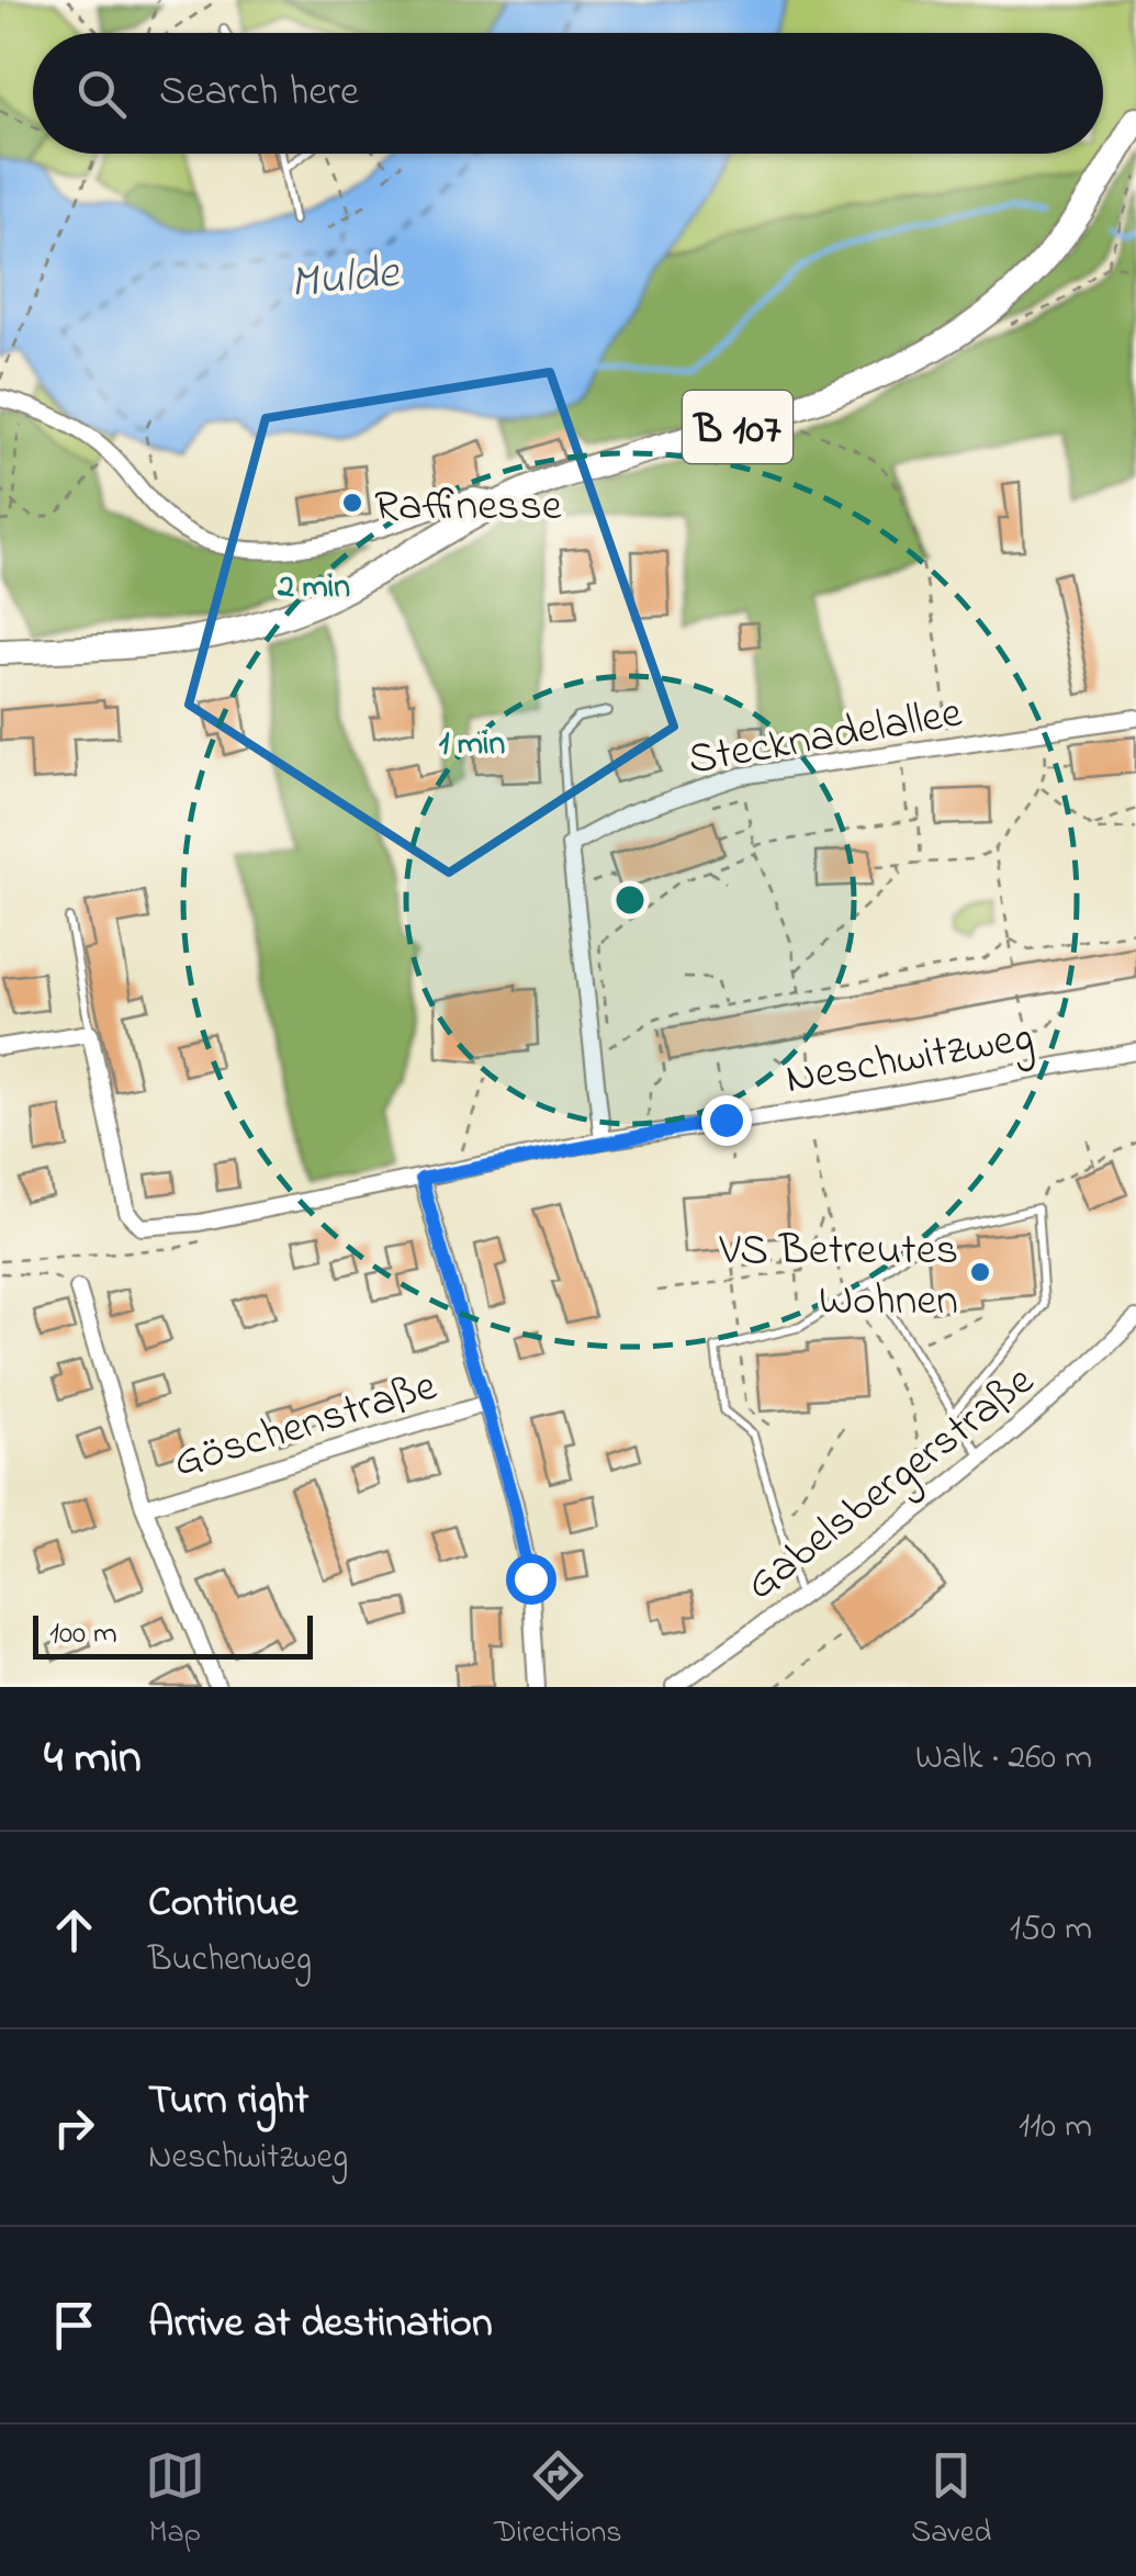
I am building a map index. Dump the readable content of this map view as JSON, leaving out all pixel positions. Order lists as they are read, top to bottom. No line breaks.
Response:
{"streets":{"main road":["B 107"],"street":["Stecknadelallee","Neschwitzweg","Göschenstraße","Gabelsbergerstraße"]},"water":["Mulde"],"places":["Raffinesse","VS Betreutes Wohnen"],"scale_bar":"100 m","page":{"search":"Search here","scale":"100 m","heading":["4 min","Walk · 260 m"],"list":[["Continue","Buchenweg","150 m"],["Turn right","Neschwitzweg","110 m"],"Arrive at destination"],"nav":["Map","Directions","Saved"]},"rings":["2 min","1 min"]}
